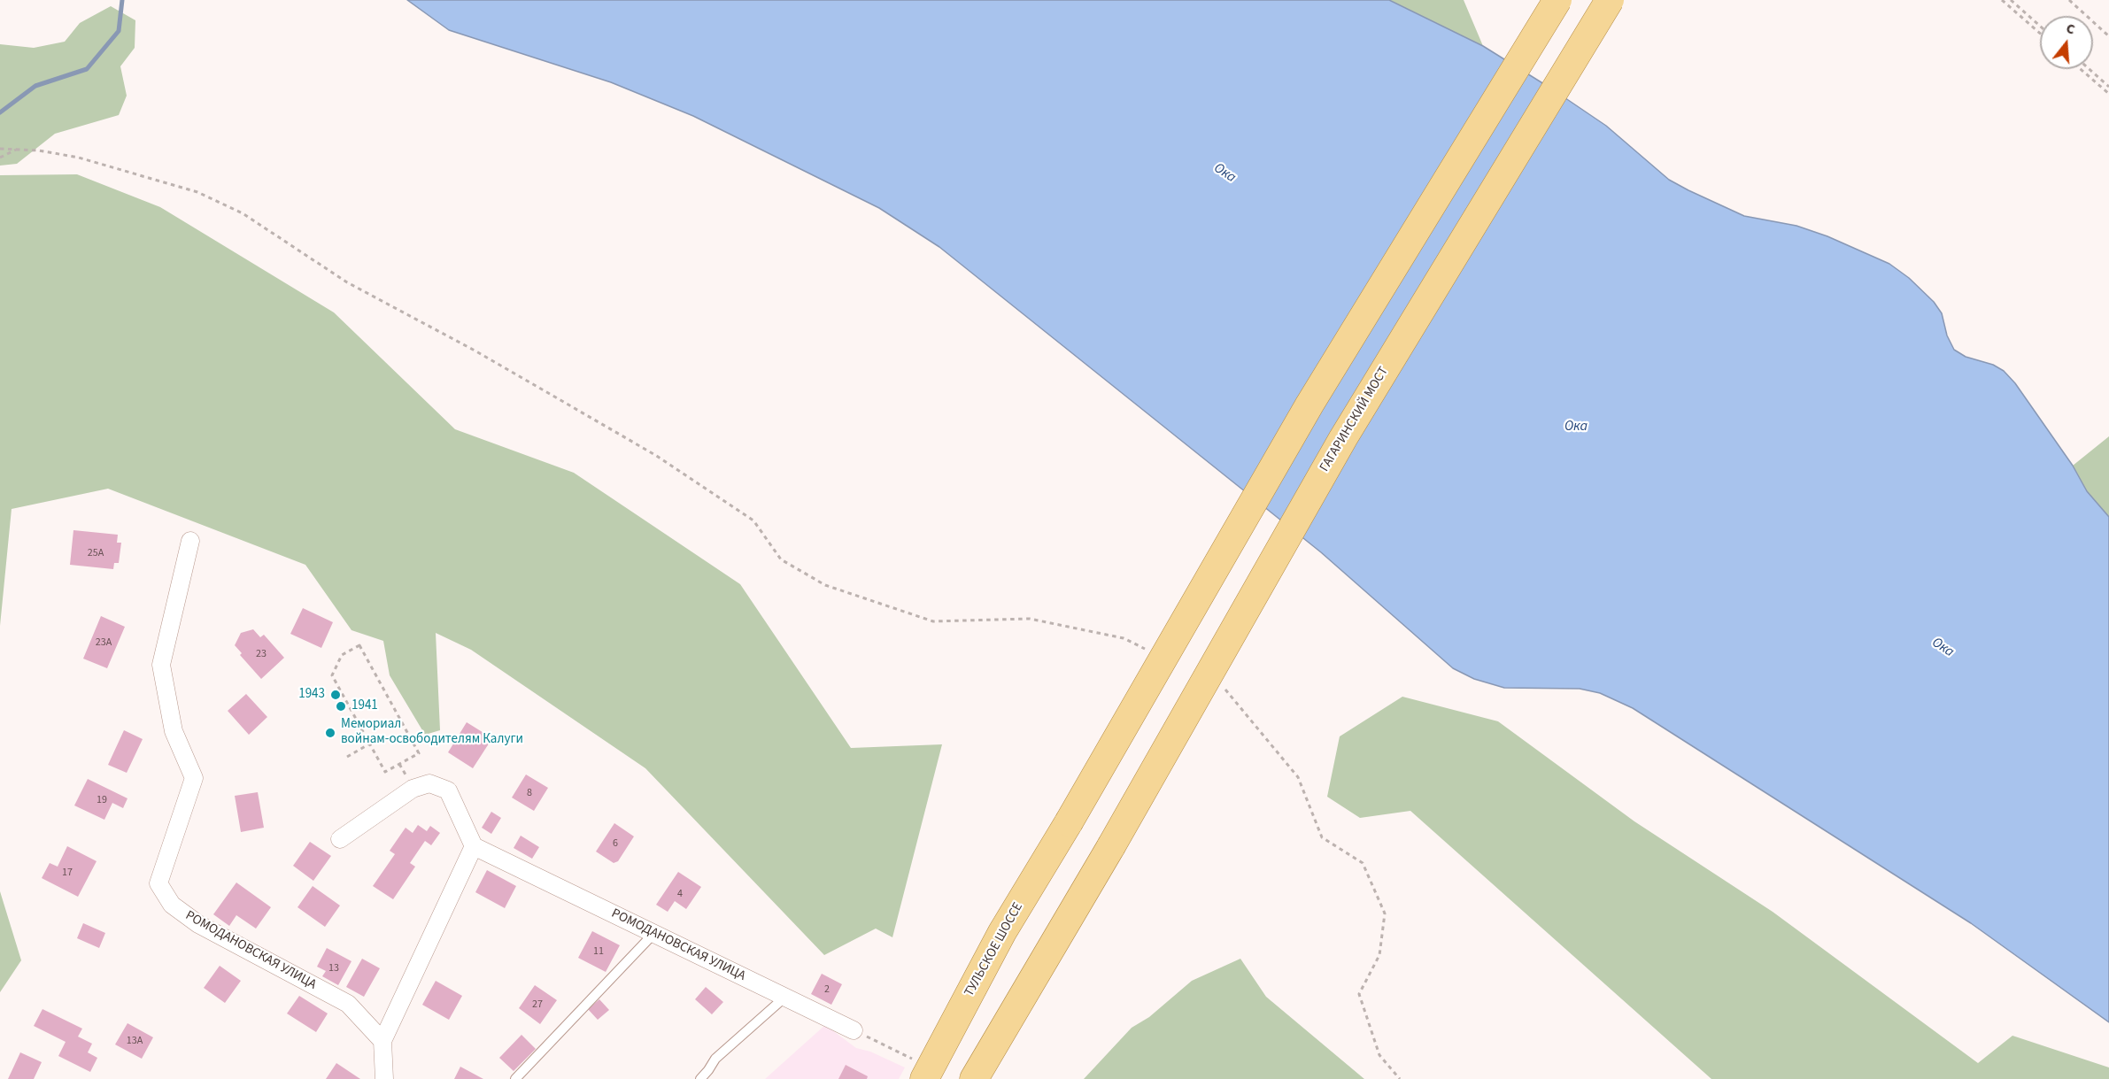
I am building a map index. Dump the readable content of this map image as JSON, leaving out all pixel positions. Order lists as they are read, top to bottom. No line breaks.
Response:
{"streets":{"main road":["ГАГАРИНСКИЙ МОСТ","ТУЛЬСКОЕ ШОССЕ"],"street":["РОМОДАНОВСКАЯ УЛИЦА"]},"water":["Ока"],"places":["1943","1941","Мемориал войнам-освободителям Калуги"],"house_numbers":["25А","23А","23","8","19","6","17","4","11","13","2","27","13А"],"north":"top"}
